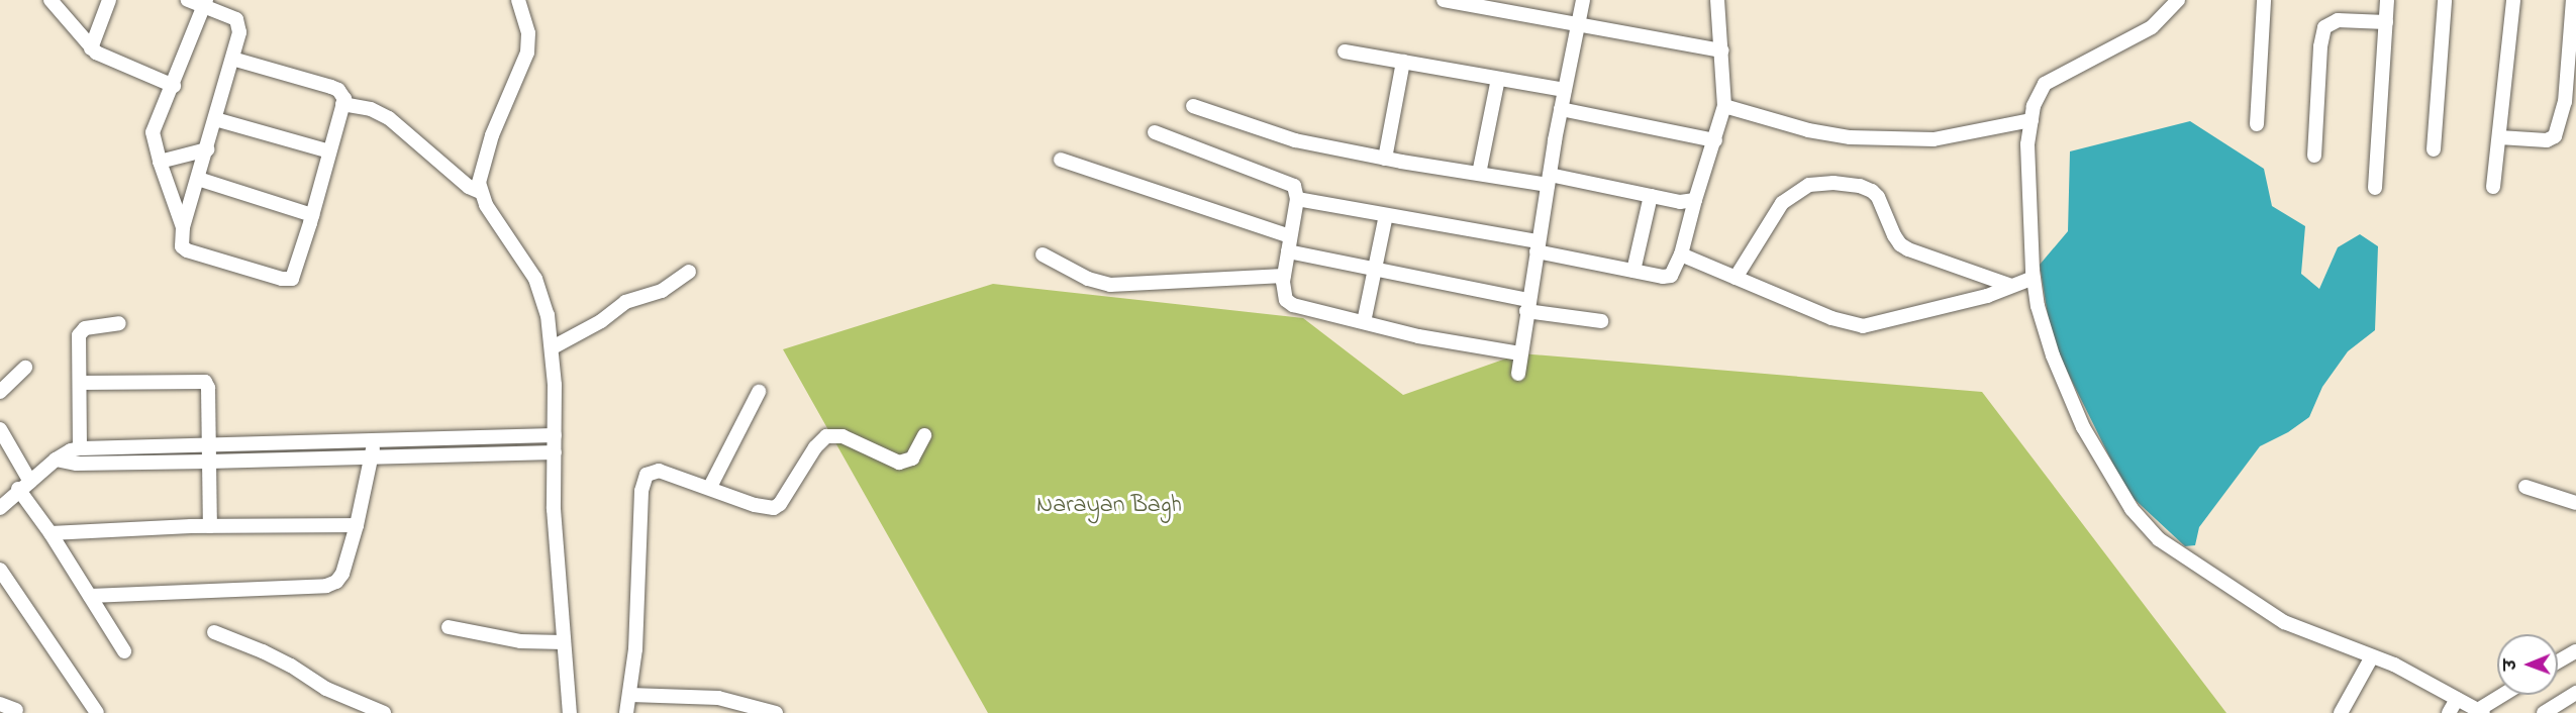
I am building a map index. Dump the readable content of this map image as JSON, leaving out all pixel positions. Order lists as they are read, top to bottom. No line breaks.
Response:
{"parks":["Narayan Bagh"],"north":"left"}
